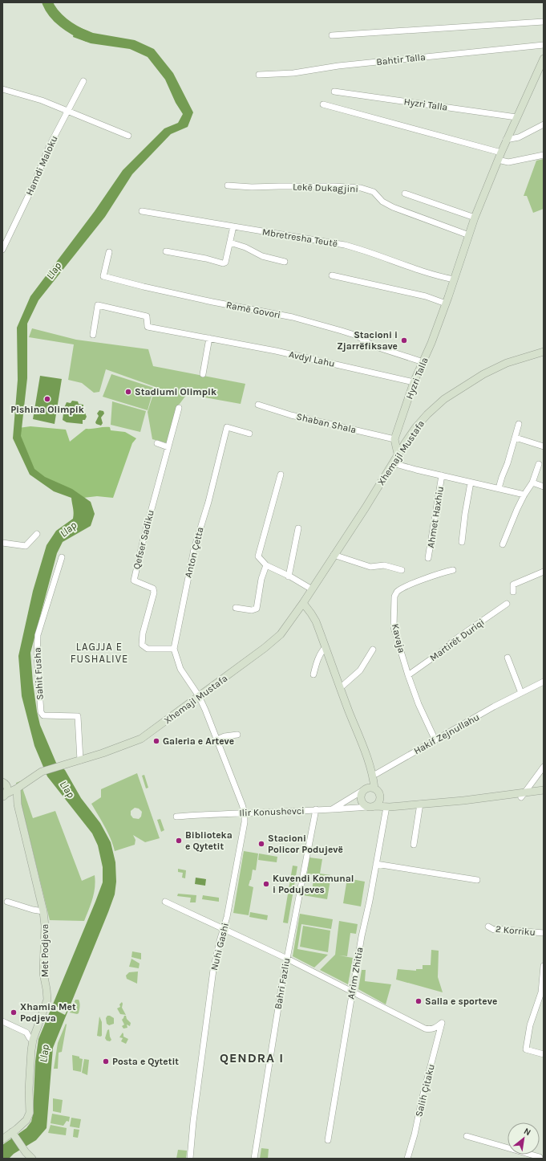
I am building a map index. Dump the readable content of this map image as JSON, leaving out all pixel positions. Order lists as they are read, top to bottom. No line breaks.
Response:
{"streets":{"main road":["Hyzri Talla","Xhemajl Mustafa","Met Podjeva"],"street":["Bahtir Talla","Hamdi Maloku","Lekë Dukagjini","Mbretresha Teutë","Ramë Govori","Avdyl Lahu","Shaban Shala","Ahmet Haxhiu","Qefser Sadiku","Anton Çetta","Kavaja","Martirët Duriqi","Sahit Fusha","Hakif Zejnullahu","Ilir Konushevci","2 Korriku","Nuhi Gashi","Afrim Zhitia","Bahri Fazliu","Salih Çitaku"]},"crossings":[["Hyzri Talla","Lekë Dukagjini"],["Hyzri Talla","Mbretresha Teutë"],["Hyzri Talla","Ramë Govori"],["Hyzri Talla","Avdyl Lahu"],["Hyzri Talla","Shaban Shala"],["Xhemajl Mustafa","Ahmet Haxhiu"],["Xhemajl Mustafa","Anton Çetta"],["Xhemajl Mustafa","Sahit Fusha"],["Xhemajl Mustafa","Nuhi Gashi"],["Xhemajl Mustafa","Met Podjeva"],["Qefser Sadiku","Anton Çetta"],["Anton Çetta","Nuhi Gashi"],["Kavaja","Martirët Duriqi"],["Kavaja","Hakif Zejnullahu"],["Ilir Konushevci","Nuhi Gashi"],["Ilir Konushevci","Bahri Fazliu"],["Afrim Zhitia","Salih Çitaku"]],"districts":["LAGJJA E FUSHALIVE","QENDRA I"],"water":["Llap"],"places":["Stacioni i Zjarrëfiksave","Stadiumi Olimpik","Pishina Olimpik","Galeria e Arteve","Biblioteka e Qytetit","Stacioni Policor Podujevë","Kuvendi Komunal i Podujeves","Salla e sporteve","Xhamia Met Podjeva","Posta e Qytetit"],"north":"top right"}
